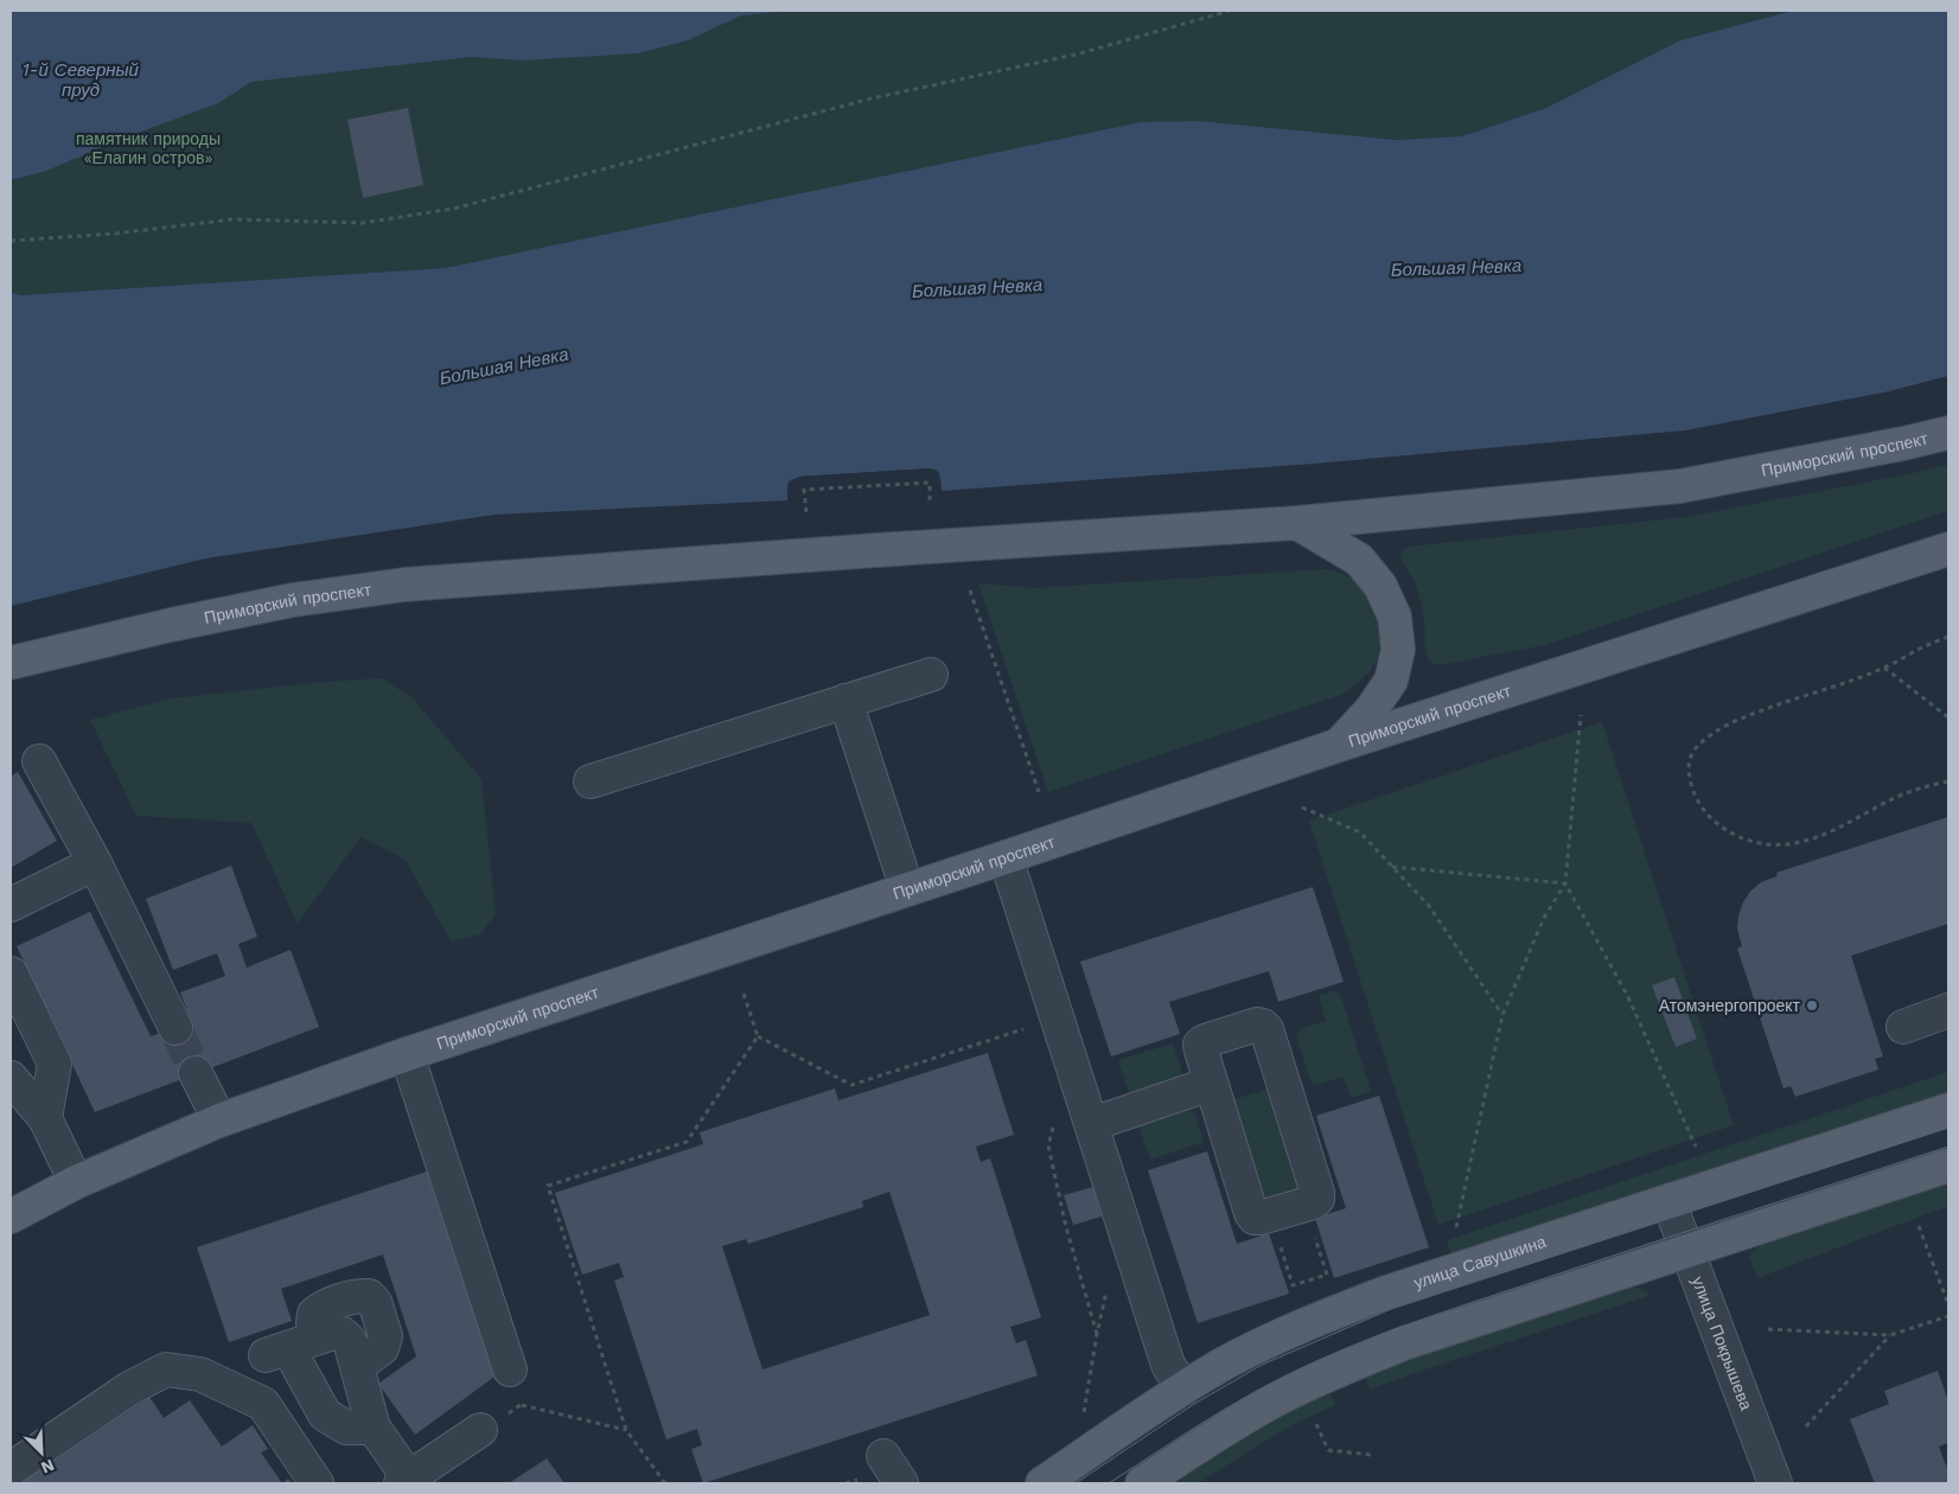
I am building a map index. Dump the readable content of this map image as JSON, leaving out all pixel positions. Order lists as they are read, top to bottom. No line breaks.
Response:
{"streets":{"main road":["Приморский проспект","улица Савушкина"],"street":["улица Покрышева"]},"crossings":[["улица Савушкина","улица Покрышева"]],"water":["1-й Северный пруд","Большая Невка"],"parks":["памятник природы «Елагин остров»"],"places":["Атомэнергопроект"],"north":"bottom right"}
